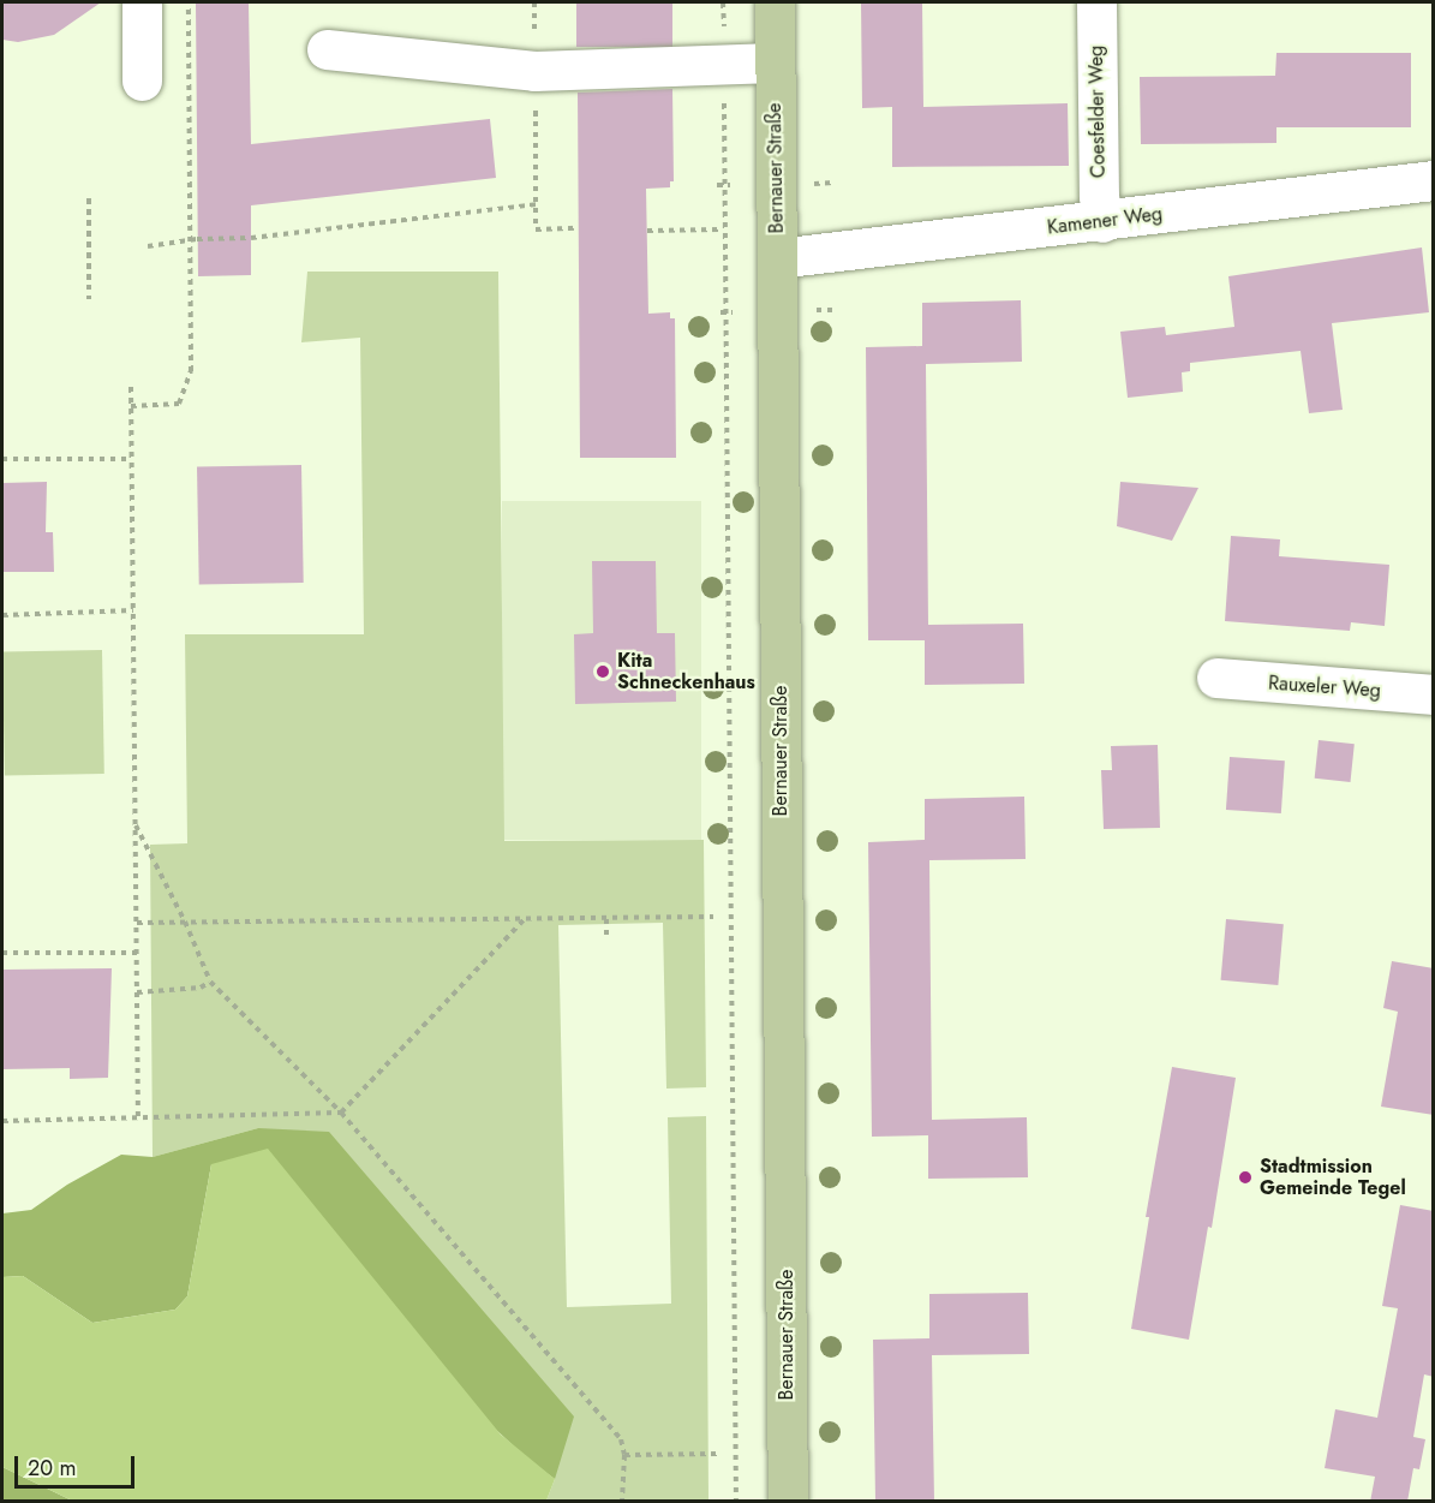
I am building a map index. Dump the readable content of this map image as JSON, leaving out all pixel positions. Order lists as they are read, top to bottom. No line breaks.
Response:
{"streets":{"main road":["Bernauer Straße"],"street":["Coesfelder Weg","Kamener Weg","Rauxeler Weg"]},"crossings":[["Coesfelder Weg","Kamener Weg"],["Bernauer Straße","Kamener Weg"]],"places":["Kita Schneckenhaus","Stadtmission Gemeinde Tegel"],"scale_bar":"20 m"}
